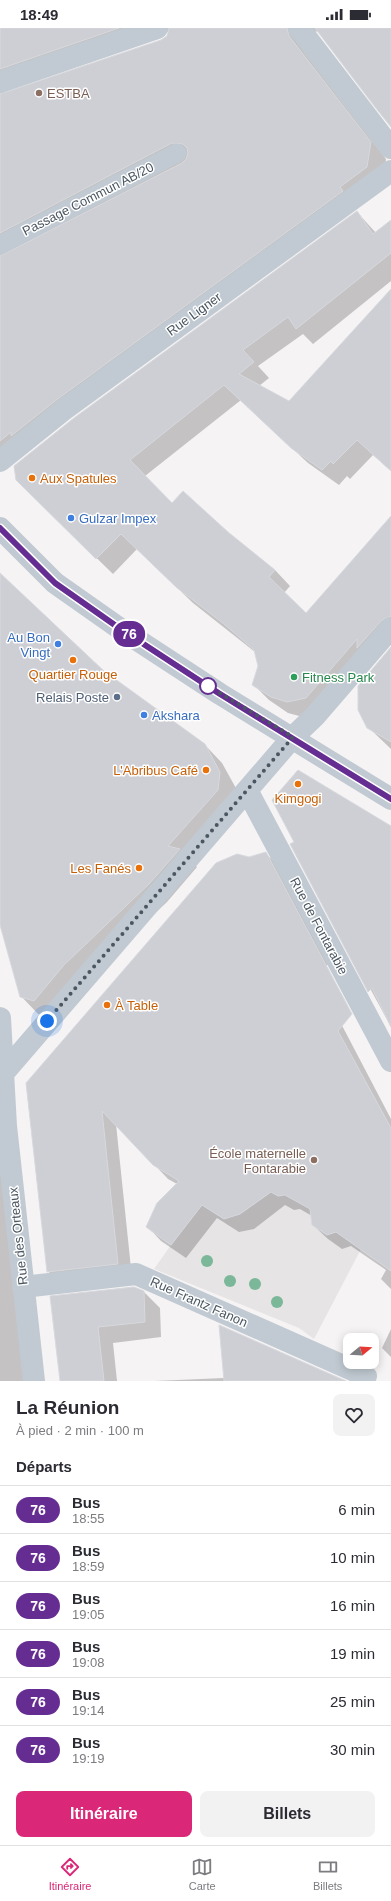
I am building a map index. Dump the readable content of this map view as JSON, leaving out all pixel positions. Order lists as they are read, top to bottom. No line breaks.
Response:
{"streets":{"street":["Rue Ligner","Rue de Fontarabie","Rue des Orteaux","Rue Frantz Fanon"],"lane":["Passage Commun AB/20"]},"crossings":[["Rue des Orteaux","Rue Frantz Fanon"]],"places":["ESTBA","Aux Spatules","Gulzar Impex","Au Bon Vingt","Quartier Rouge","Fitness Park","Relais Poste","Akshara","L'Abribus Café","Kimgogi","Les Fanés","À Table","École maternelle Fontarabie"],"lines":["bus line 76"],"north":"right","page":{"status":"18:49","on_map":"76","heading":[["La Réunion","À pied · 2 min · 100 m"],"Départs"],"list":[{"mark":"76","name":"Bus","note":"18:55","value":"6 min"},{"mark":"76","name":"Bus","note":"18:59","value":"10 min"},{"mark":"76","name":"Bus","note":"19:05","value":"16 min"},{"mark":"76","name":"Bus","note":"19:08","value":"19 min"},{"mark":"76","name":"Bus","note":"19:14","value":"25 min"},{"mark":"76","name":"Bus","note":"19:19","value":"30 min"}],"buttons":["Itinéraire","Billets"],"tabs":["Itinéraire","Carte","Billets"]}}
